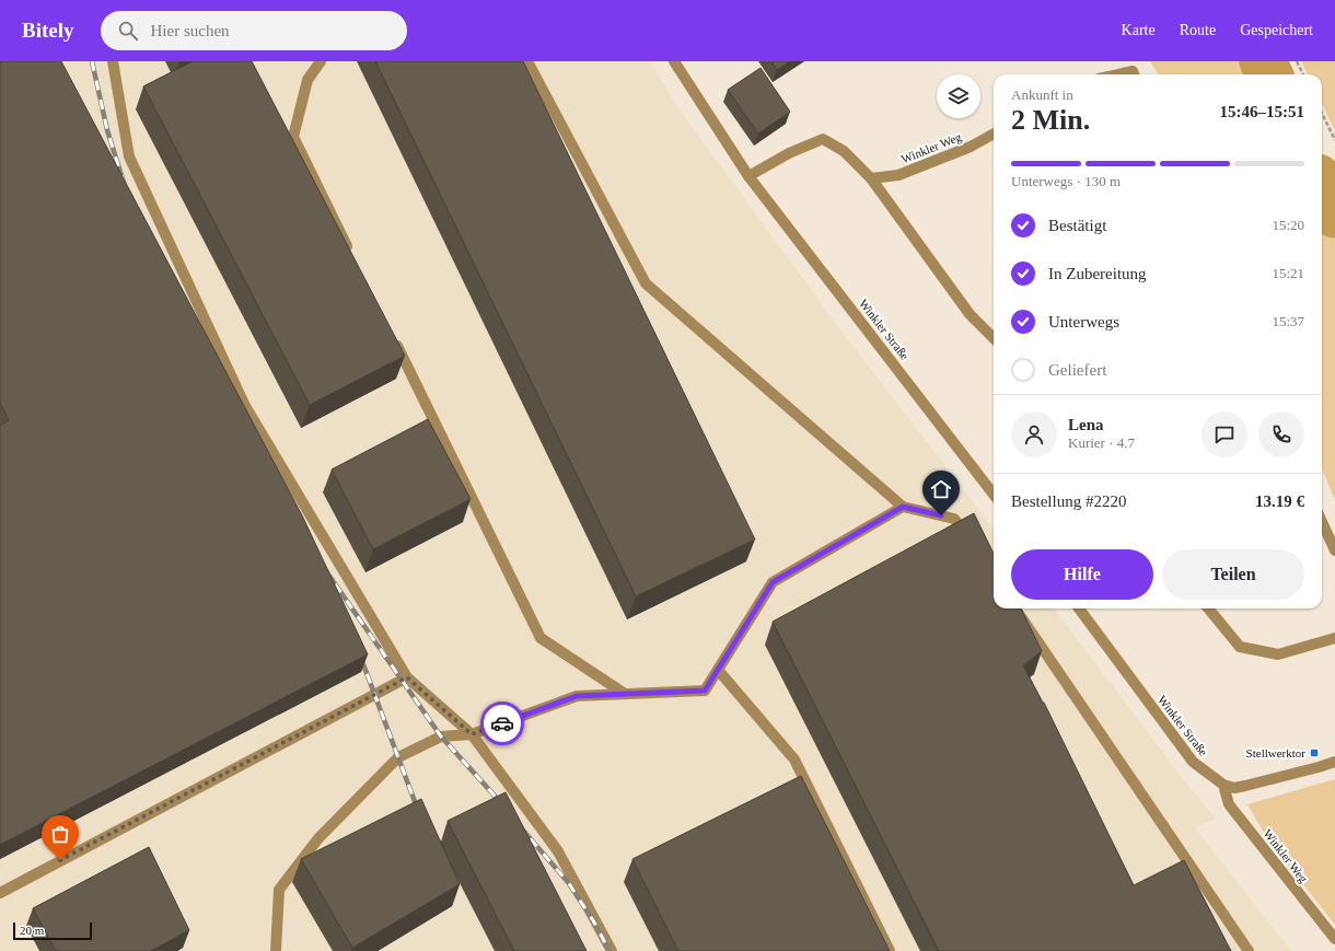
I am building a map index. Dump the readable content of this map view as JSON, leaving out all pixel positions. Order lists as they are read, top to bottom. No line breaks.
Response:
{"streets":{"street":["Winkler Weg","Winkler Straße"]},"crossings":[["Winkler Weg","Winkler Straße"]],"places":{"transit":["Stellwerktor"]},"scale_bar":"20 m","page":{"header":"Bitely","search":"Hier suchen","nav":["Karte","Route","Gespeichert"],"heading":["2 Min.","Ankunft in","15:46–15:51"],"panel":["Lena","Kurier · 4.7","Bestellung #2220","13.19 €"],"bar":"Unterwegs · 130 m","list":[["Bestätigt","15:20"],["In Zubereitung","15:21"],["Unterwegs","15:37"],"Geliefert"],"buttons":["Hilfe","Teilen"],"scale":"20 m"}}
